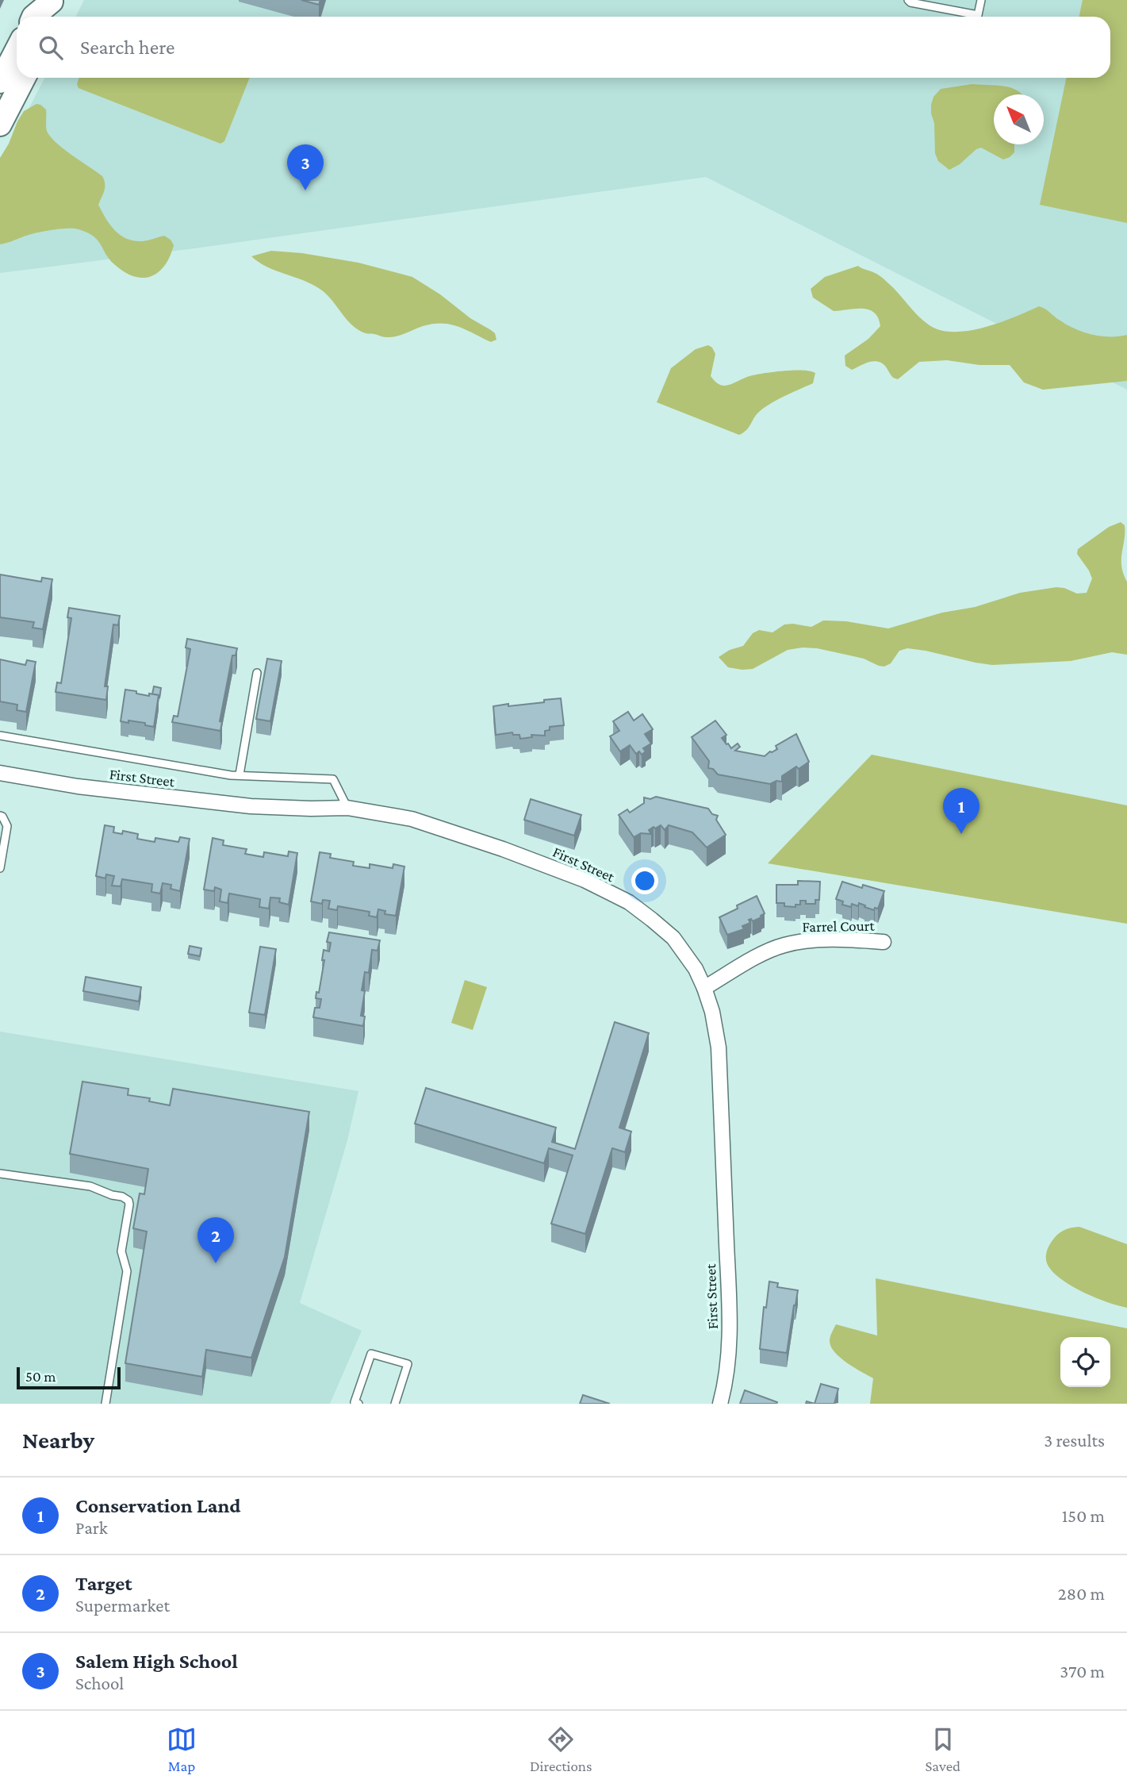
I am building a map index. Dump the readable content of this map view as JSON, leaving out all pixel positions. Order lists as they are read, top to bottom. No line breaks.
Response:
{"streets":{"street":["First Street","Farrel Court"]},"crossings":[["First Street","Farrel Court"]],"scale_bar":"50 m","north":"top left","page":{"search":"Search here","pins":["3","1","2"],"scale":"50 m","heading":["Nearby","3 results"],"list":[{"mark":"1","name":"Conservation Land","note":"Park","value":"150 m"},{"mark":"2","name":"Target","note":"Supermarket","value":"280 m"},{"mark":"3","name":"Salem High School","note":"School","value":"370 m"}],"nav":["Map","Directions","Saved"]}}
